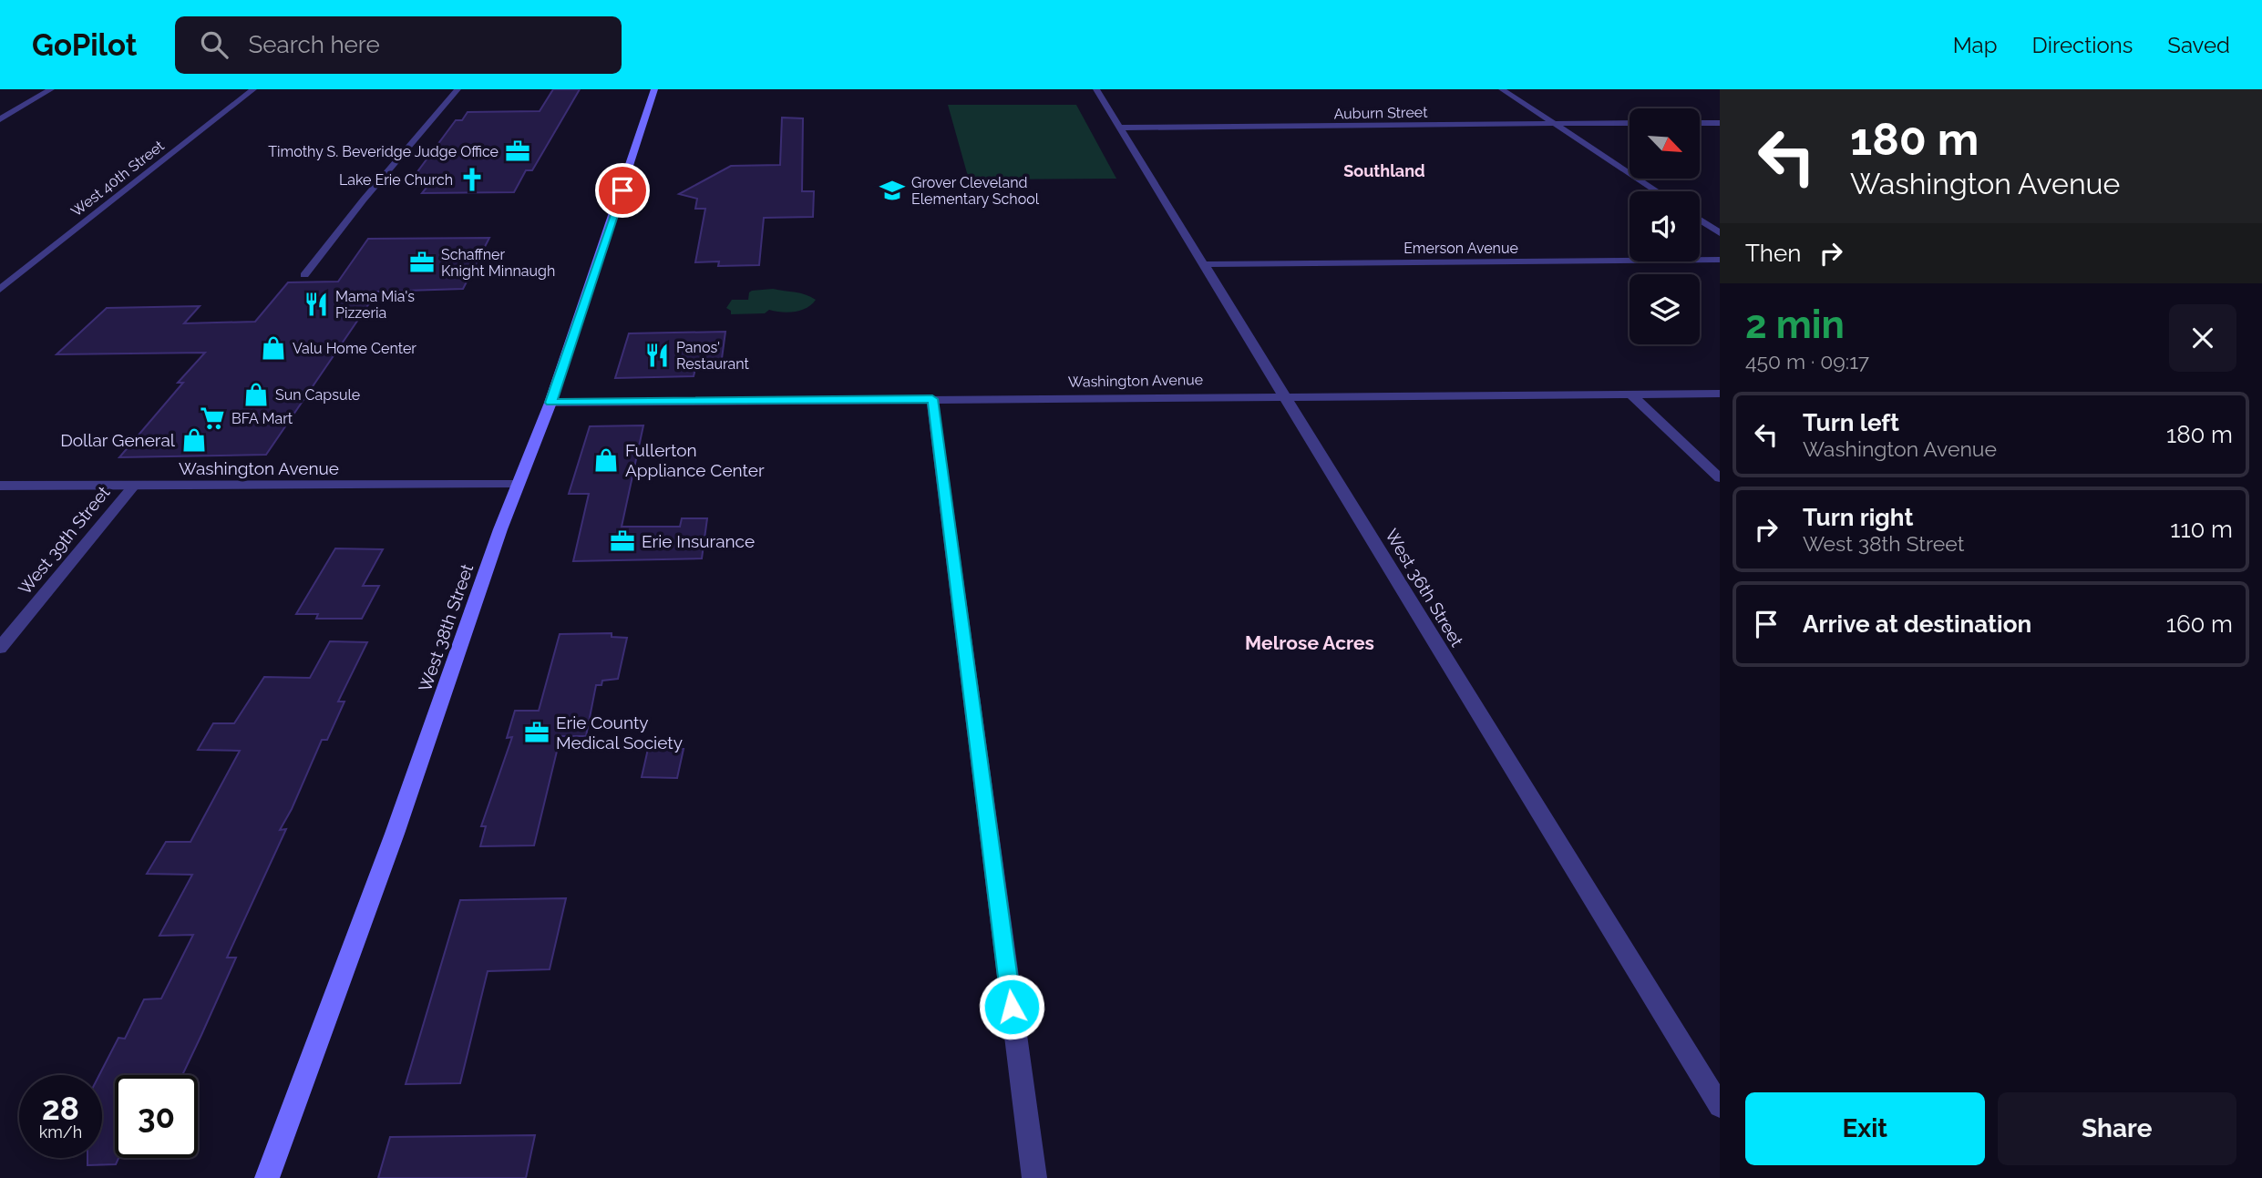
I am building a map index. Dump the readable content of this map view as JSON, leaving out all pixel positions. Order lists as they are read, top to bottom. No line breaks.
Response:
{"streets":{"main road":["West 38th Street"],"street":["Auburn Street","West 40th Street","Emerson Avenue","Washington Avenue","West 39th Street","West 36th Street"]},"crossings":[["Auburn Street","West 36th Street"],["Emerson Avenue","West 36th Street"],["Washington Avenue","West 39th Street"],["Washington Avenue","West 36th Street"],["Washington Avenue","West 38th Street"]],"districts":["Southland","Melrose Acres"],"places":{"office":["Timothy S. Beveridge Judge Office","Schaffner Knight Minnaugh","Erie Insurance","Erie County Medical Society"],"church":["Lake Erie Church"],"school or university":["Grover Cleveland Elementary School"],"restaurant":["Mama Mia's Pizzeria","Panos' Restaurant"],"shop":["Valu Home Center","Sun Capsule","Dollar General","Fullerton Appliance Center"],"supermarket":["BFA Mart"]},"north":"bottom right","page":{"header":"GoPilot","search":"Search here","nav":["Map","Directions","Saved"],"turn":["180 m","Washington Avenue"],"then":"Then","heading":["2 min","450 m · 09:17"],"list":[{"name":"Turn left","note":"Washington Avenue","value":"180 m"},{"name":"Turn right","note":"West 38th Street","value":"110 m"},{"name":"Arrive at destination","value":"160 m"}],"speed":"28 km/h","limit":"30","buttons":["Exit","Share"]}}
